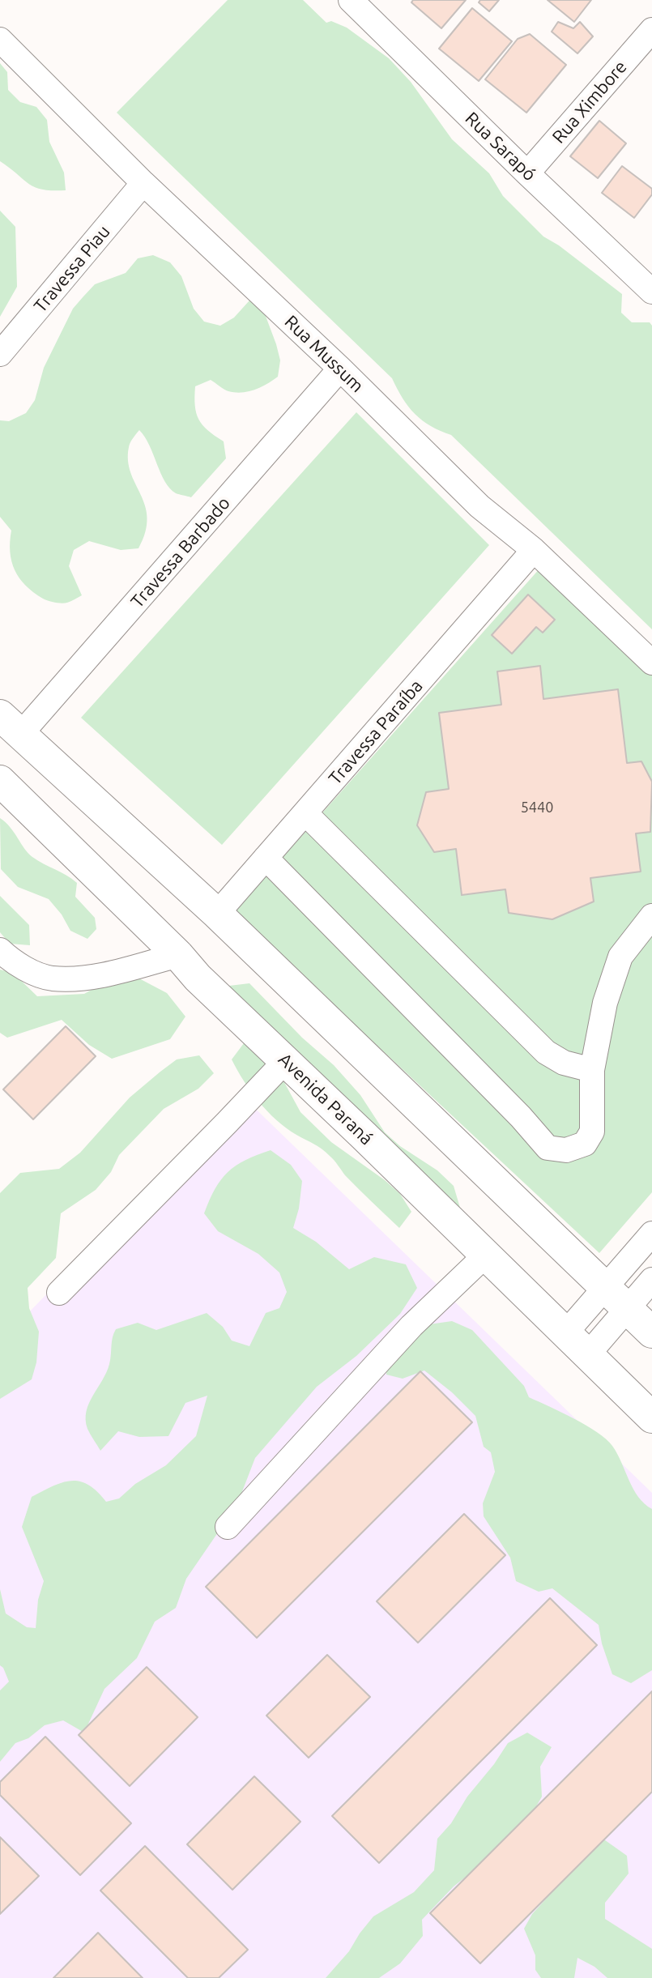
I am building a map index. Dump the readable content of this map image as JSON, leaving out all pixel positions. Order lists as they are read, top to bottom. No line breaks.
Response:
{"streets":{"main road":["Avenida Paraná"],"street":["Rua Ximbore","Rua Sarapó","Travessa Piau","Rua Mussum","Travessa Barbado","Travessa Paraíba"]},"crossings":[["Rua Ximbore","Rua Sarapó"],["Travessa Piau","Rua Mussum"],["Rua Mussum","Travessa Barbado"],["Rua Mussum","Travessa Paraíba"]],"house_numbers":["5440"]}
